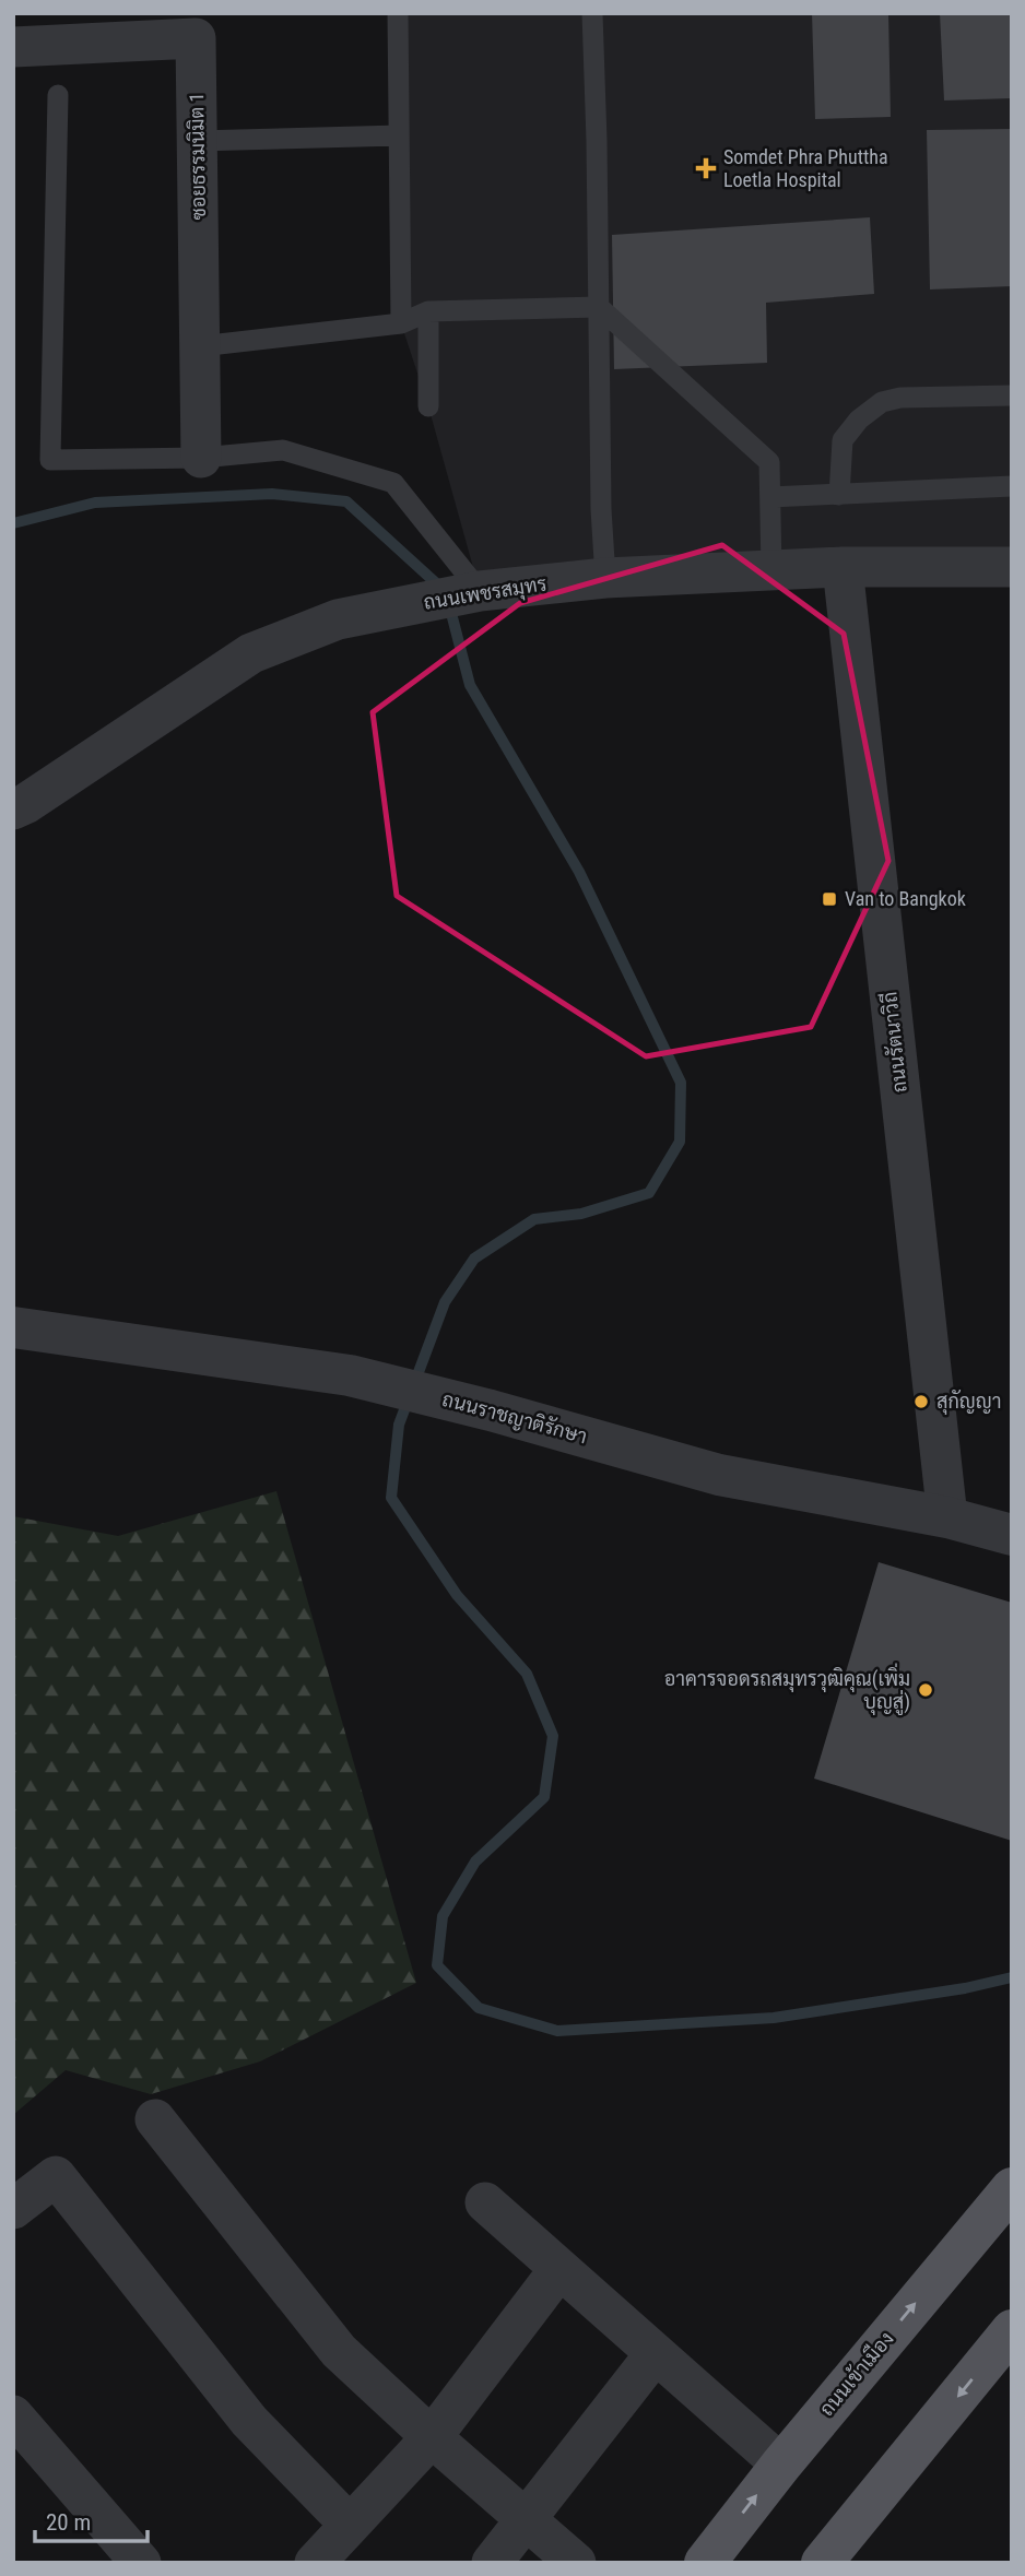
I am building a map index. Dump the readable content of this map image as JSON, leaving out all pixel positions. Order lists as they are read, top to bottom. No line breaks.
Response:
{"streets":{"main road":["ถนนเข้าเมือง"],"street":["ซอยธรรมนิมิต 1","ถนนเพชรสมุทร","ถนนรัตนาวิถี","ถนนราชญาติรักษา"]},"crossings":[["ถนนเพชรสมุทร","ถนนรัตนาวิถี"],["ถนนรัตนาวิถี","ถนนราชญาติรักษา"]],"places":{"health":["Somdet Phra Phuttha Loetla Hospital"],"transit":["Van to Bangkok"],"other":["สุกัญญา","อาคารจอดรถสมุทรวุฒิคุณ(เพิ่ม บุญสู่)"]},"scale_bar":"20 m"}
